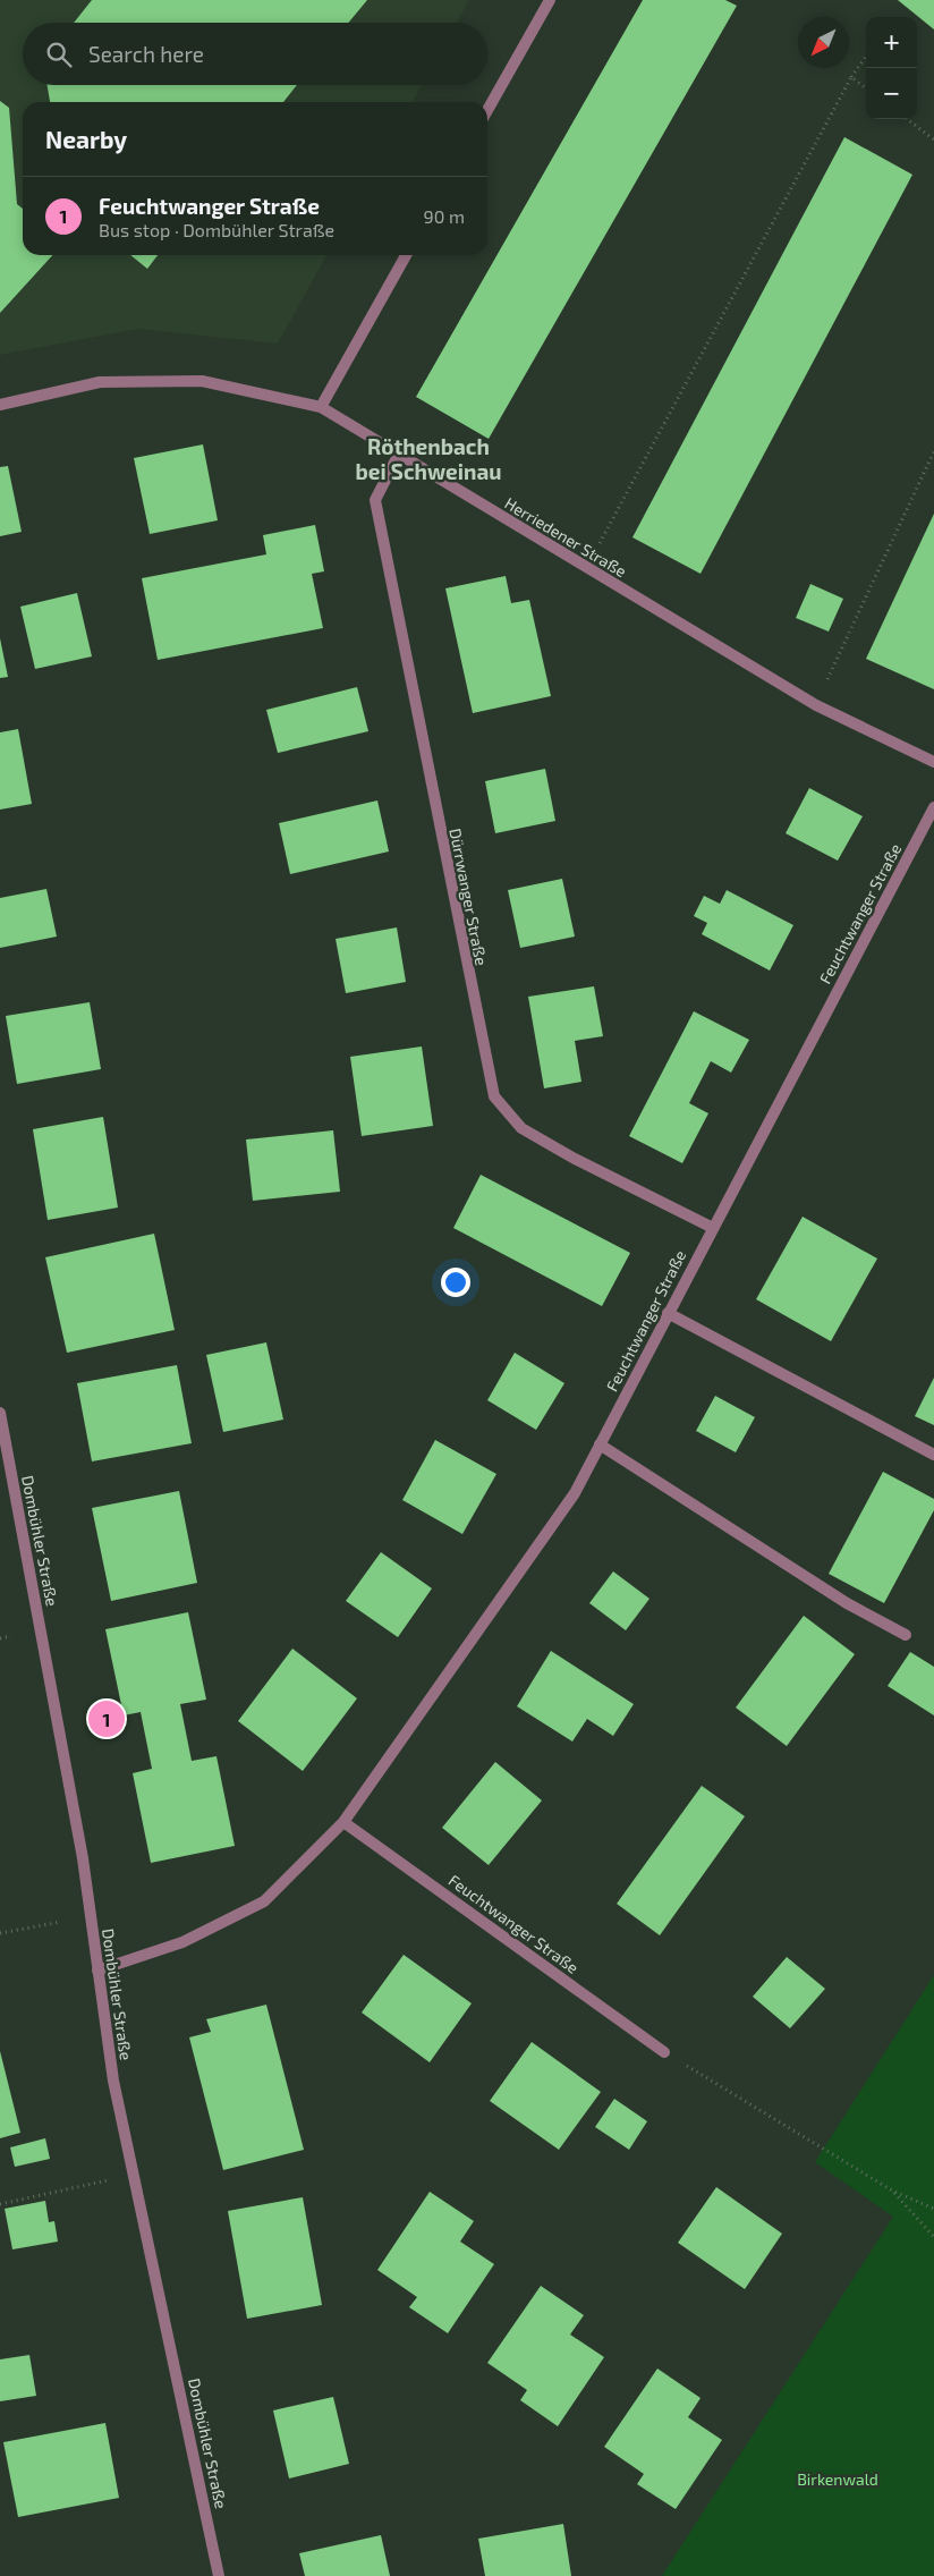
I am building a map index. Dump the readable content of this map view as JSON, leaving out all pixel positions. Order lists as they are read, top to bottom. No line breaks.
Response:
{"streets":{"street":["Herriedener Straße","Dürrwanger Straße","Feuchtwanger Straße","Dombühler Straße"]},"crossings":[["Herriedener Straße","Dürrwanger Straße"],["Dürrwanger Straße","Feuchtwanger Straße"],["Feuchtwanger Straße","Dombühler Straße"]],"districts":["Röthenbach bei Schweinau"],"parks":["Birkenwald"],"north":"bottom left","page":{"map_buttons":["+","−"],"search":"Search here","heading":"Nearby","list":[{"mark":"1","name":"Feuchtwanger Straße","note":"Bus stop · Dombühler Straße","value":"90 m"}],"pins":"1"}}
